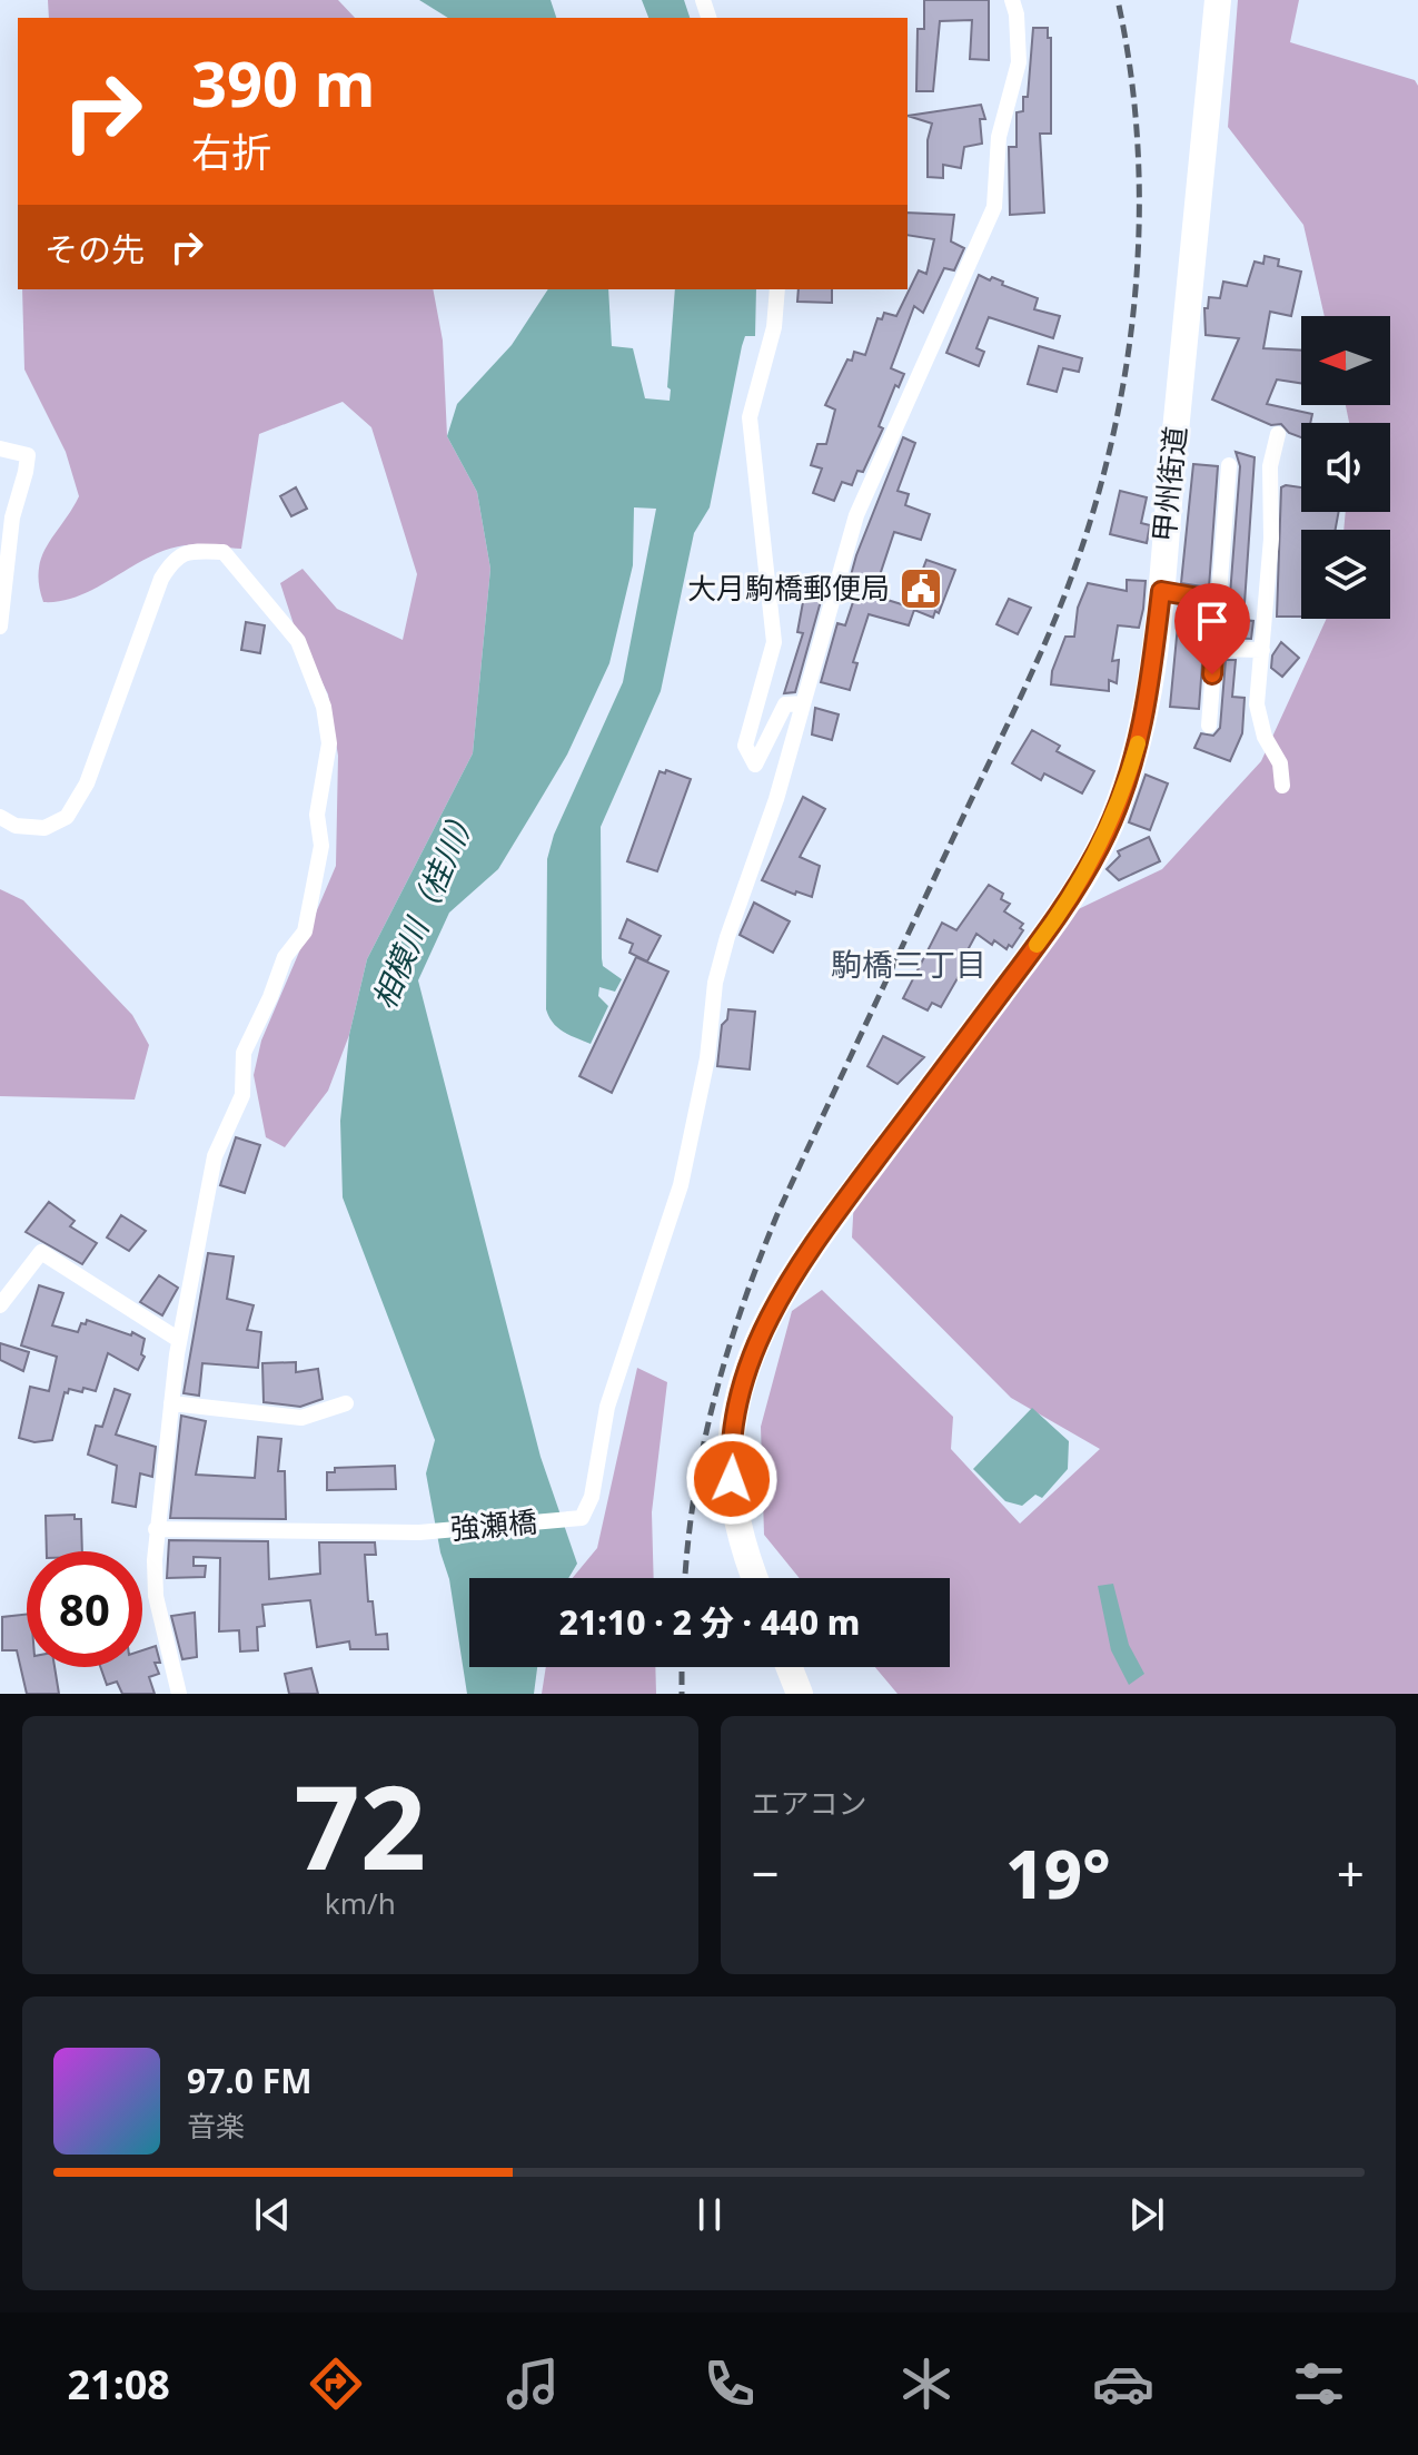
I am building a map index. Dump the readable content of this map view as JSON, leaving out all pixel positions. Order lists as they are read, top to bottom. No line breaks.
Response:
{"streets":{"highway":["甲州街道"],"street":["強瀬橋"]},"districts":["駒橋三丁目"],"water":["相模川（桂川）"],"places":{"public building":["大月駒橋郵便局"]},"north":"left","page":{"turn":["390 m","右折"],"then":"その先","limit":"80","trip":"21:10 · 2 分 · 440 m","tile":[["72","km/h"],"エアコン"],"heat":["−","19°","+"],"song":["97.0 FM","音楽"],"tabs":"21:08"}}
